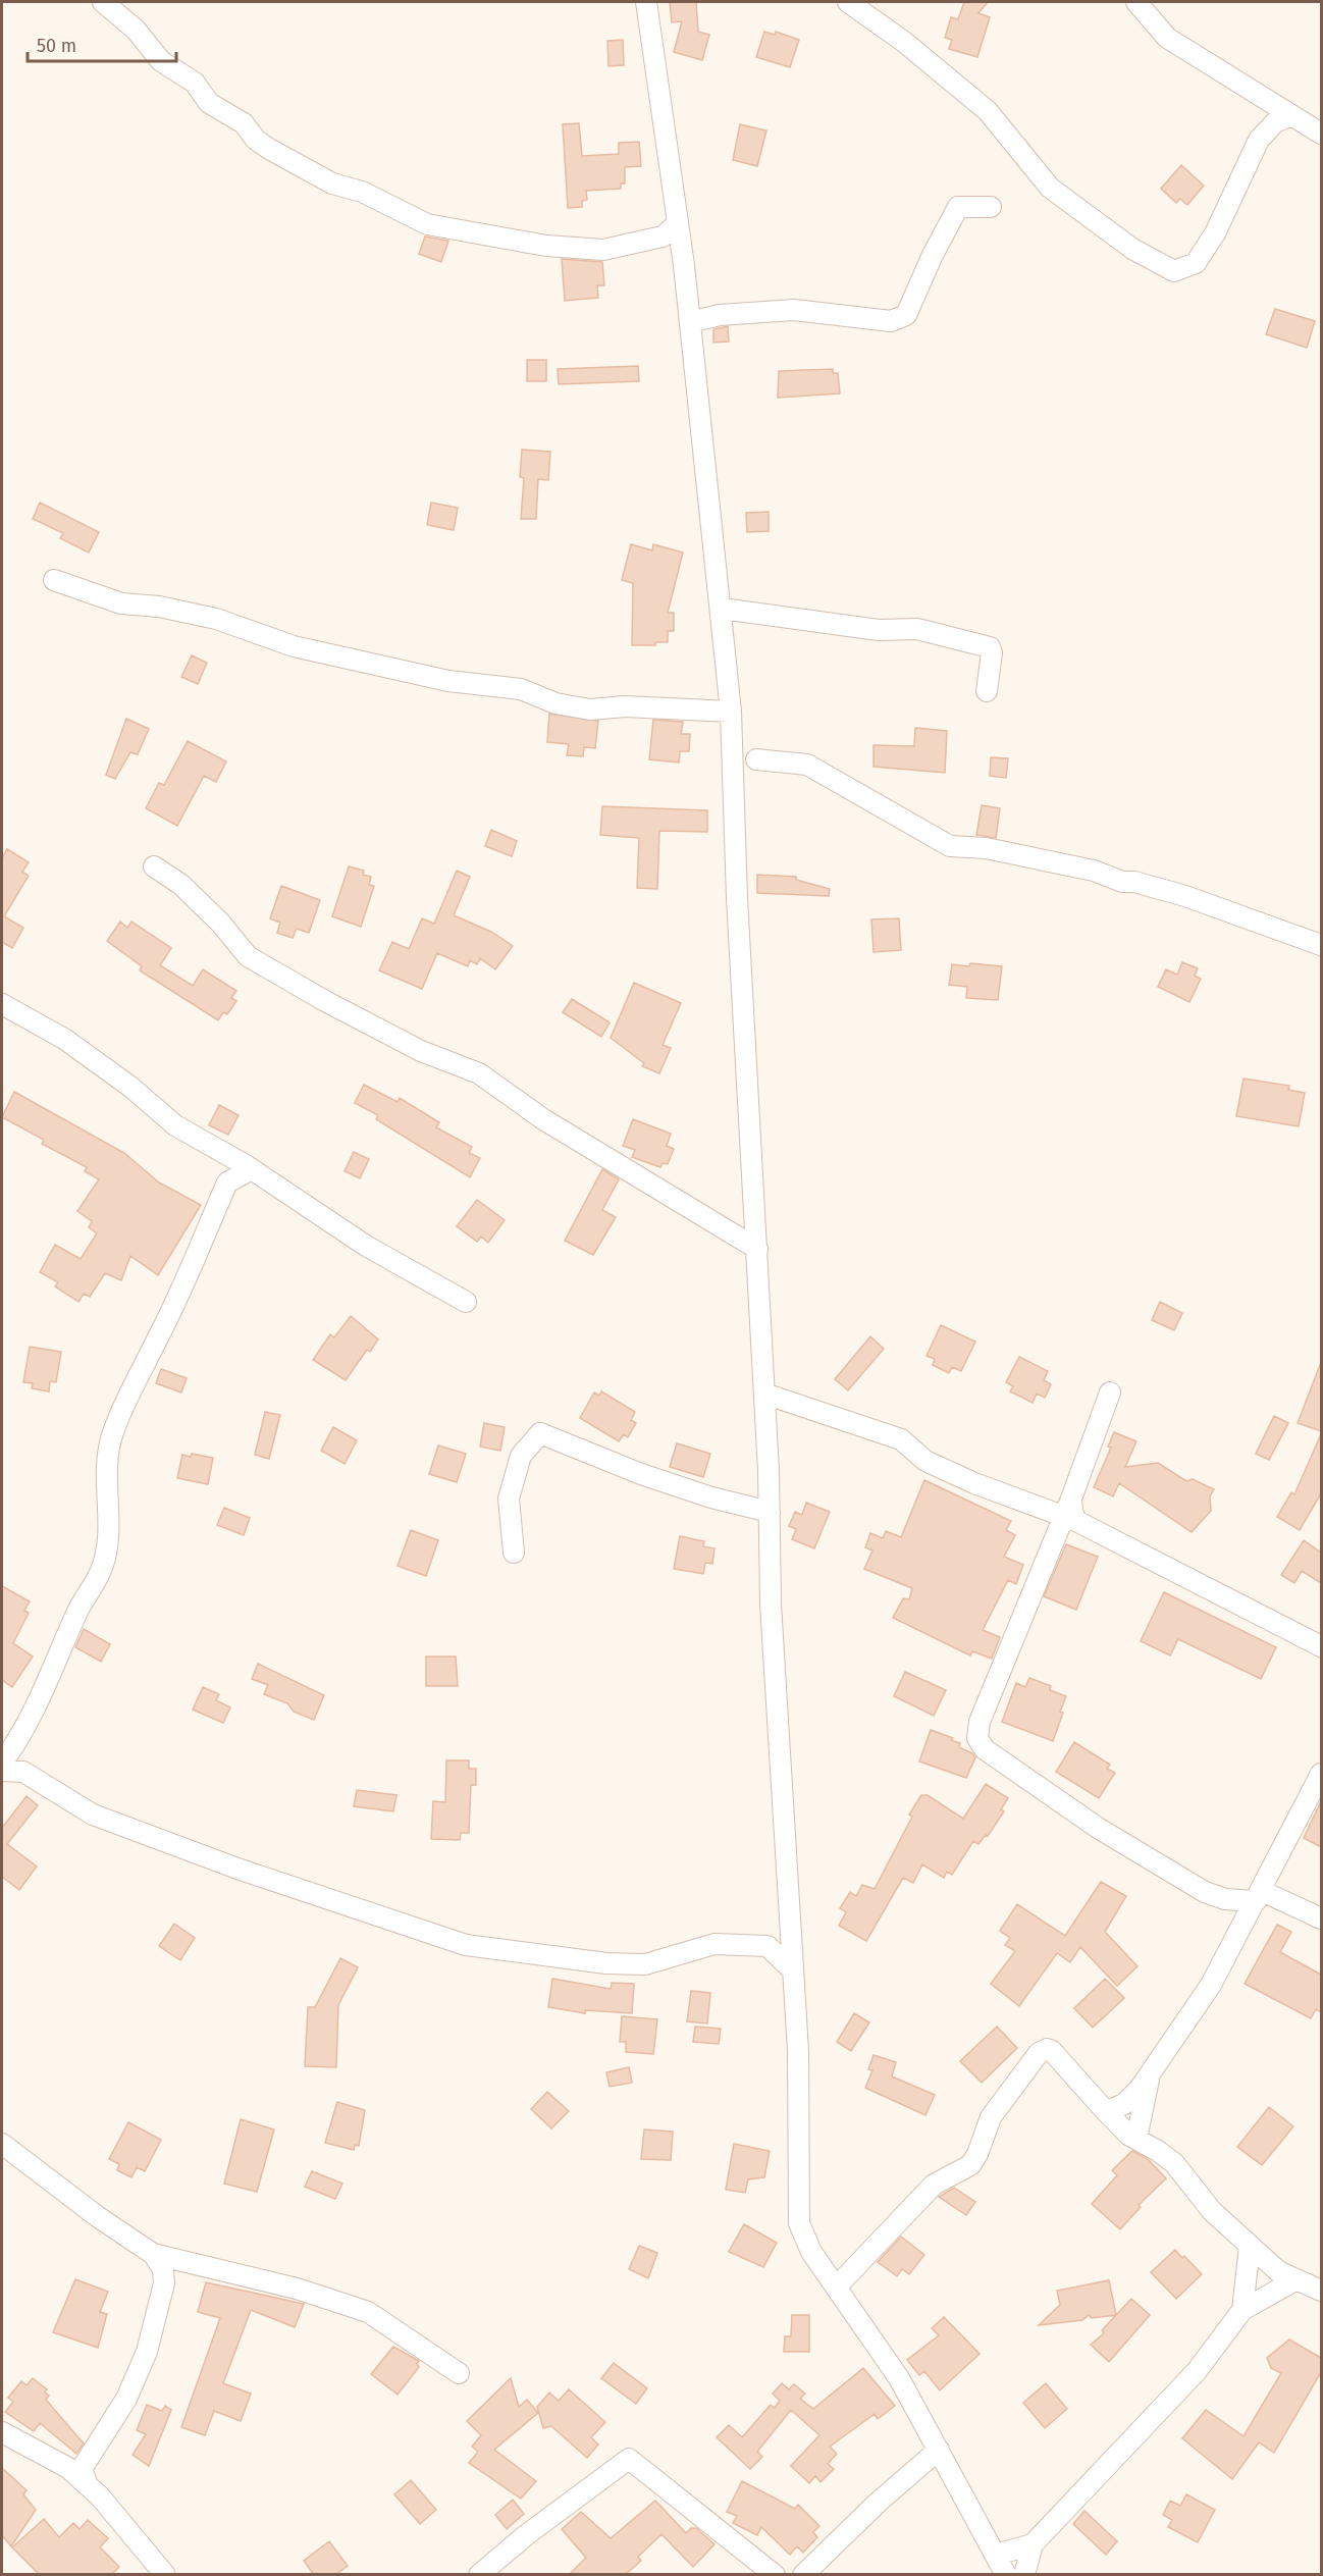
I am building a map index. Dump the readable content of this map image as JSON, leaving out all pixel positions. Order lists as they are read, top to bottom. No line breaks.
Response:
{"scale_bar":"50 m"}
